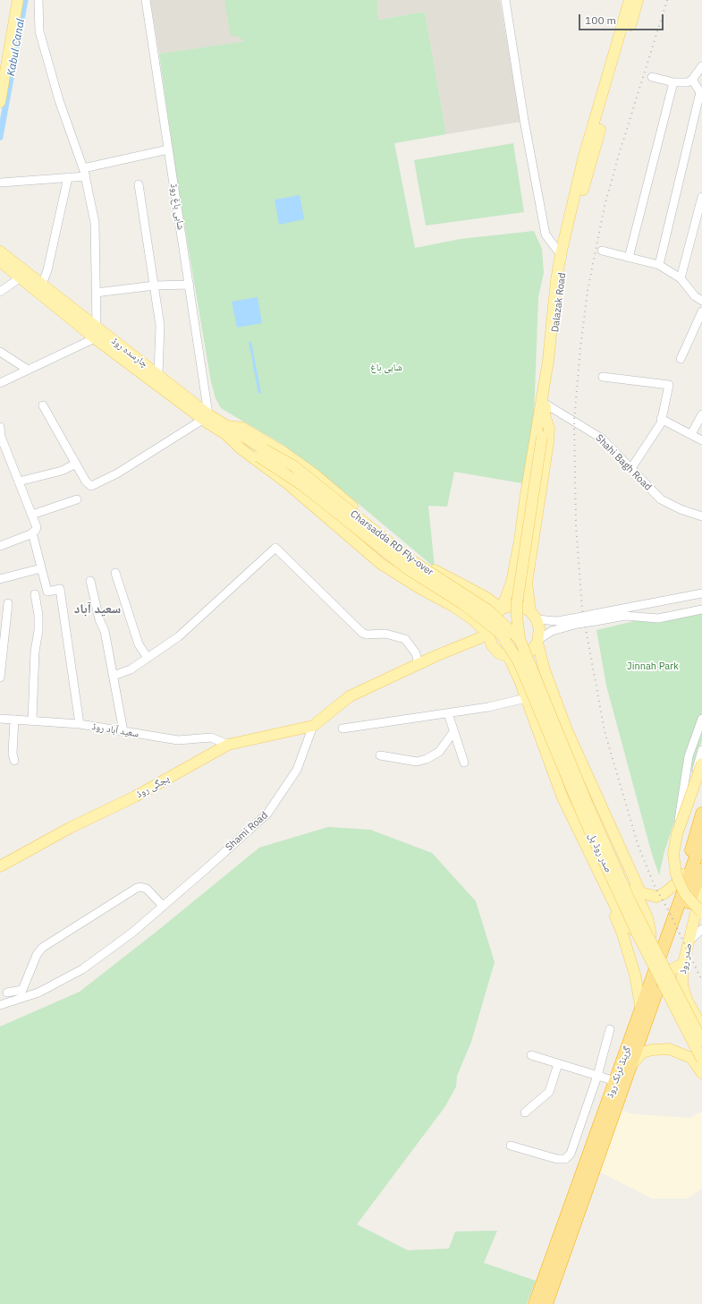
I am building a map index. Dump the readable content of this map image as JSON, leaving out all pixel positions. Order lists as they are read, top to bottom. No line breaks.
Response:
{"streets":{"highway":["گرینڈ ٹرنک روڈ"],"main road":["Dalazak Road","چارسدہ روڈ","Charsadda RD Fly-over","پجگی روڈ","صدر روڈ پل","صدر روڈ"],"street":["شاہی باغ روڈ","Shahi Bagh Road","سعید آباد روڈ","Shami Road"]},"crossings":[["شاہی باغ روڈ","چارسدہ روڈ"],["Dalazak Road","Shahi Bagh Road"],["چارسدہ روڈ","Charsadda RD Fly-over"],["Charsadda RD Fly-over","صدر روڈ پل"],["سعید آباد روڈ","پجگی روڈ"],["پجگی روڈ","Shami Road"]],"districts":["سعید آباد"],"water":["Kabul Canal"],"parks":["شاہی باغ","Jinnah Park"],"scale_bar":"100 m"}
